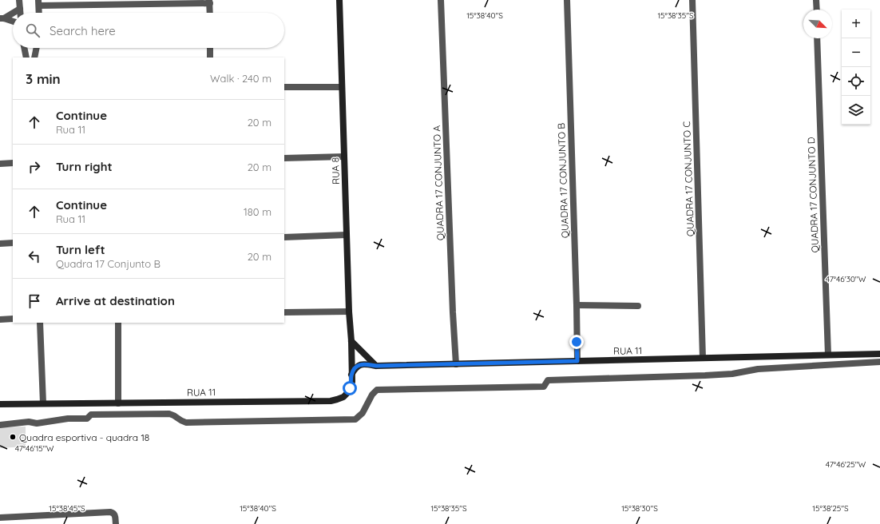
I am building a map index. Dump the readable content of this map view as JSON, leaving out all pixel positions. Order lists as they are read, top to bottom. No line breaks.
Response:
{"streets":{"main road":["RUA 8","RUA 11"],"street":["QUADRA 17 CONJUNTO C","QUADRA 17 CONJUNTO B","QUADRA 17 CONJUNTO A","QUADRA 17 CONJUNTO D"]},"crossings":[["RUA 8","RUA 11"],["QUADRA 17 CONJUNTO C","RUA 11"],["QUADRA 17 CONJUNTO B","RUA 11"],["QUADRA 17 CONJUNTO A","RUA 11"],["QUADRA 17 CONJUNTO D","RUA 11"]],"places":["Quadra esportiva - quadra 18"],"north":"bottom right","page":{"map_buttons":["+","−"],"search":"Search here","heading":["3 min","Walk · 240 m"],"list":[["Continue","Rua 11","20 m"],["Turn right","20 m"],["Continue","Rua 11","180 m"],["Turn left","Quadra 17 Conjunto B","20 m"],"Arrive at destination"]},"coordinates":["15°38'40\"S","15°38'35\"S","47°46'30\"W","47°46'15\"W","47°46'25\"W","15°38'45\"S","15°38'30\"S","15°38'25\"S"]}
